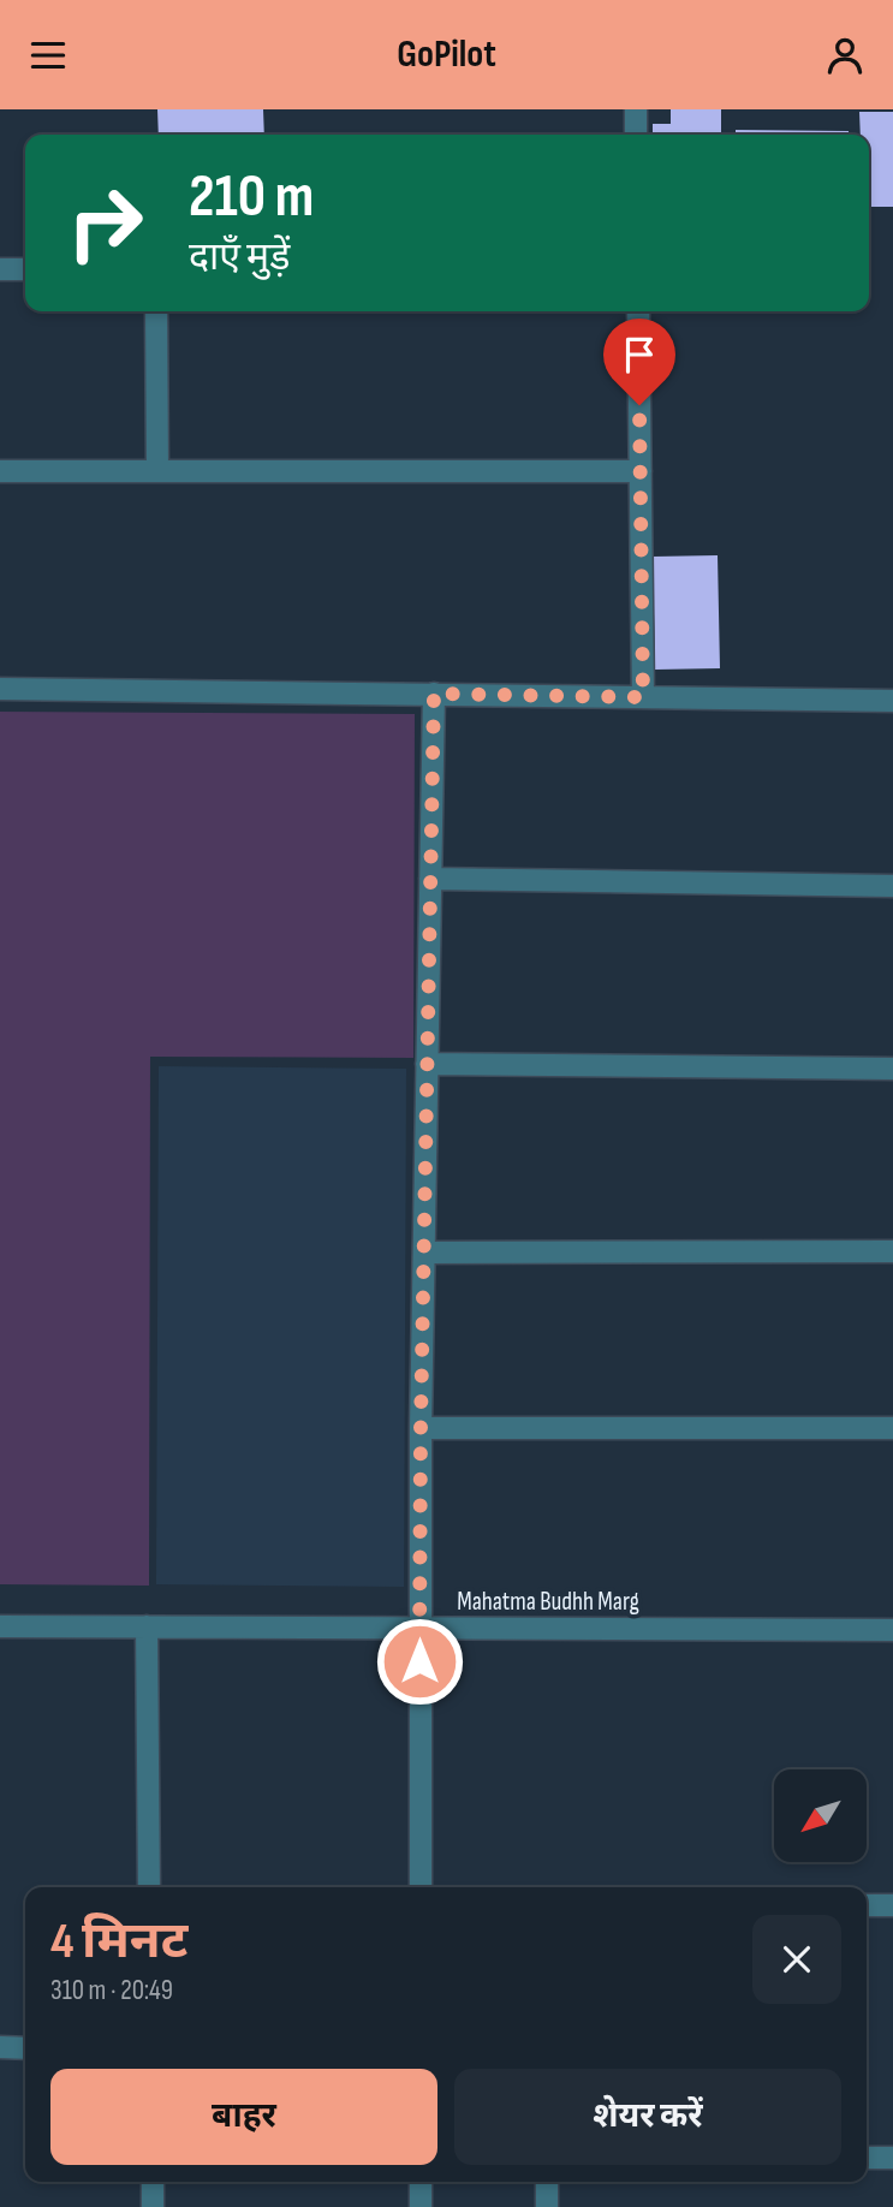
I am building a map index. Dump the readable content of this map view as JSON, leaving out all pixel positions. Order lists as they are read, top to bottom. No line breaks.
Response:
{"streets":{"street":["Mahatma Budhh Marg"]},"north":"bottom left","page":{"header":"GoPilot","turn":["210 m","दाएँ मुड़ें"],"heading":["4 मिनट","310 m · 20:49"],"buttons":["बाहर","शेयर करें"]}}
